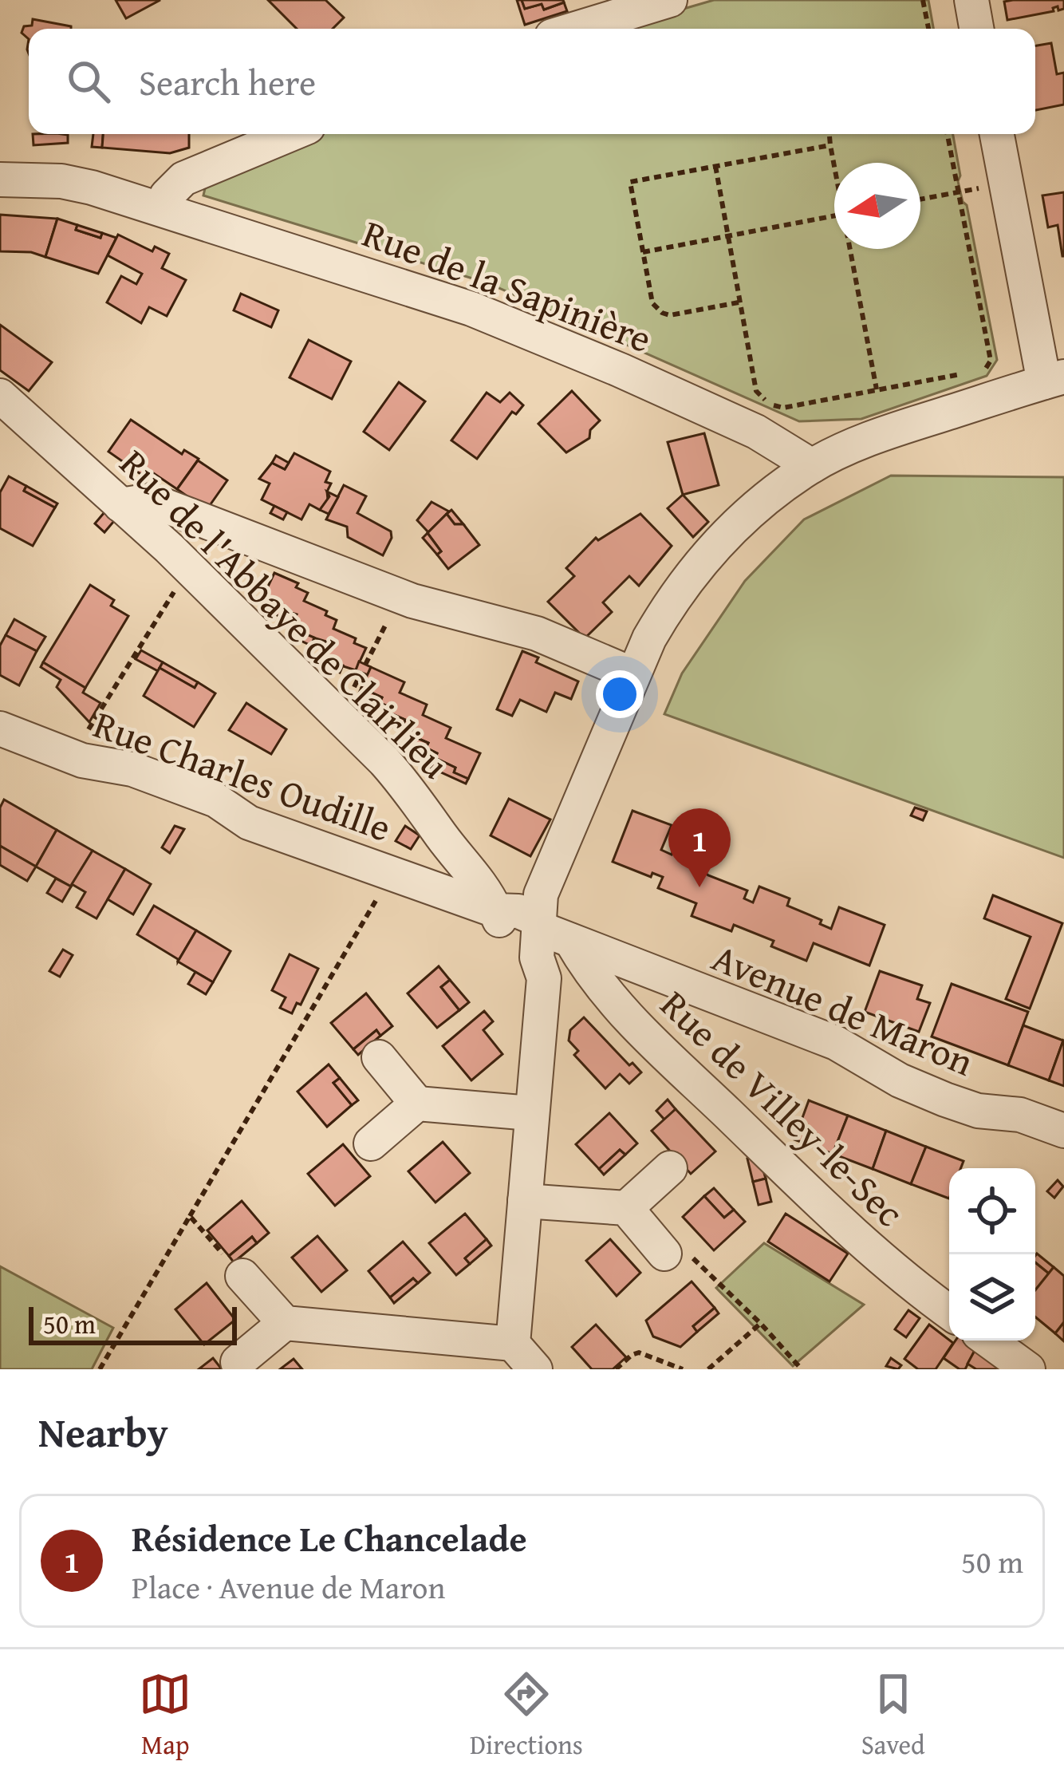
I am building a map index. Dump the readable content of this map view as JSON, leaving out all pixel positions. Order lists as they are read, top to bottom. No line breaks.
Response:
{"streets":{"street":["Rue de la Sapinière","Rue de l'Abbaye de Clairlieu","Rue Charles Oudille","Avenue de Maron","Rue de Villey-le-Sec"]},"crossings":[["Rue de l'Abbaye de Clairlieu","Rue Charles Oudille"],["Avenue de Maron","Rue de Villey-le-Sec"]],"scale_bar":"50 m","north":"left","page":{"search":"Search here","pins":"1","scale":"50 m","heading":"Nearby","list":[{"mark":"1","name":"Résidence Le Chancelade","note":"Place · Avenue de Maron","value":"50 m"}],"nav":["Map","Directions","Saved"]}}
